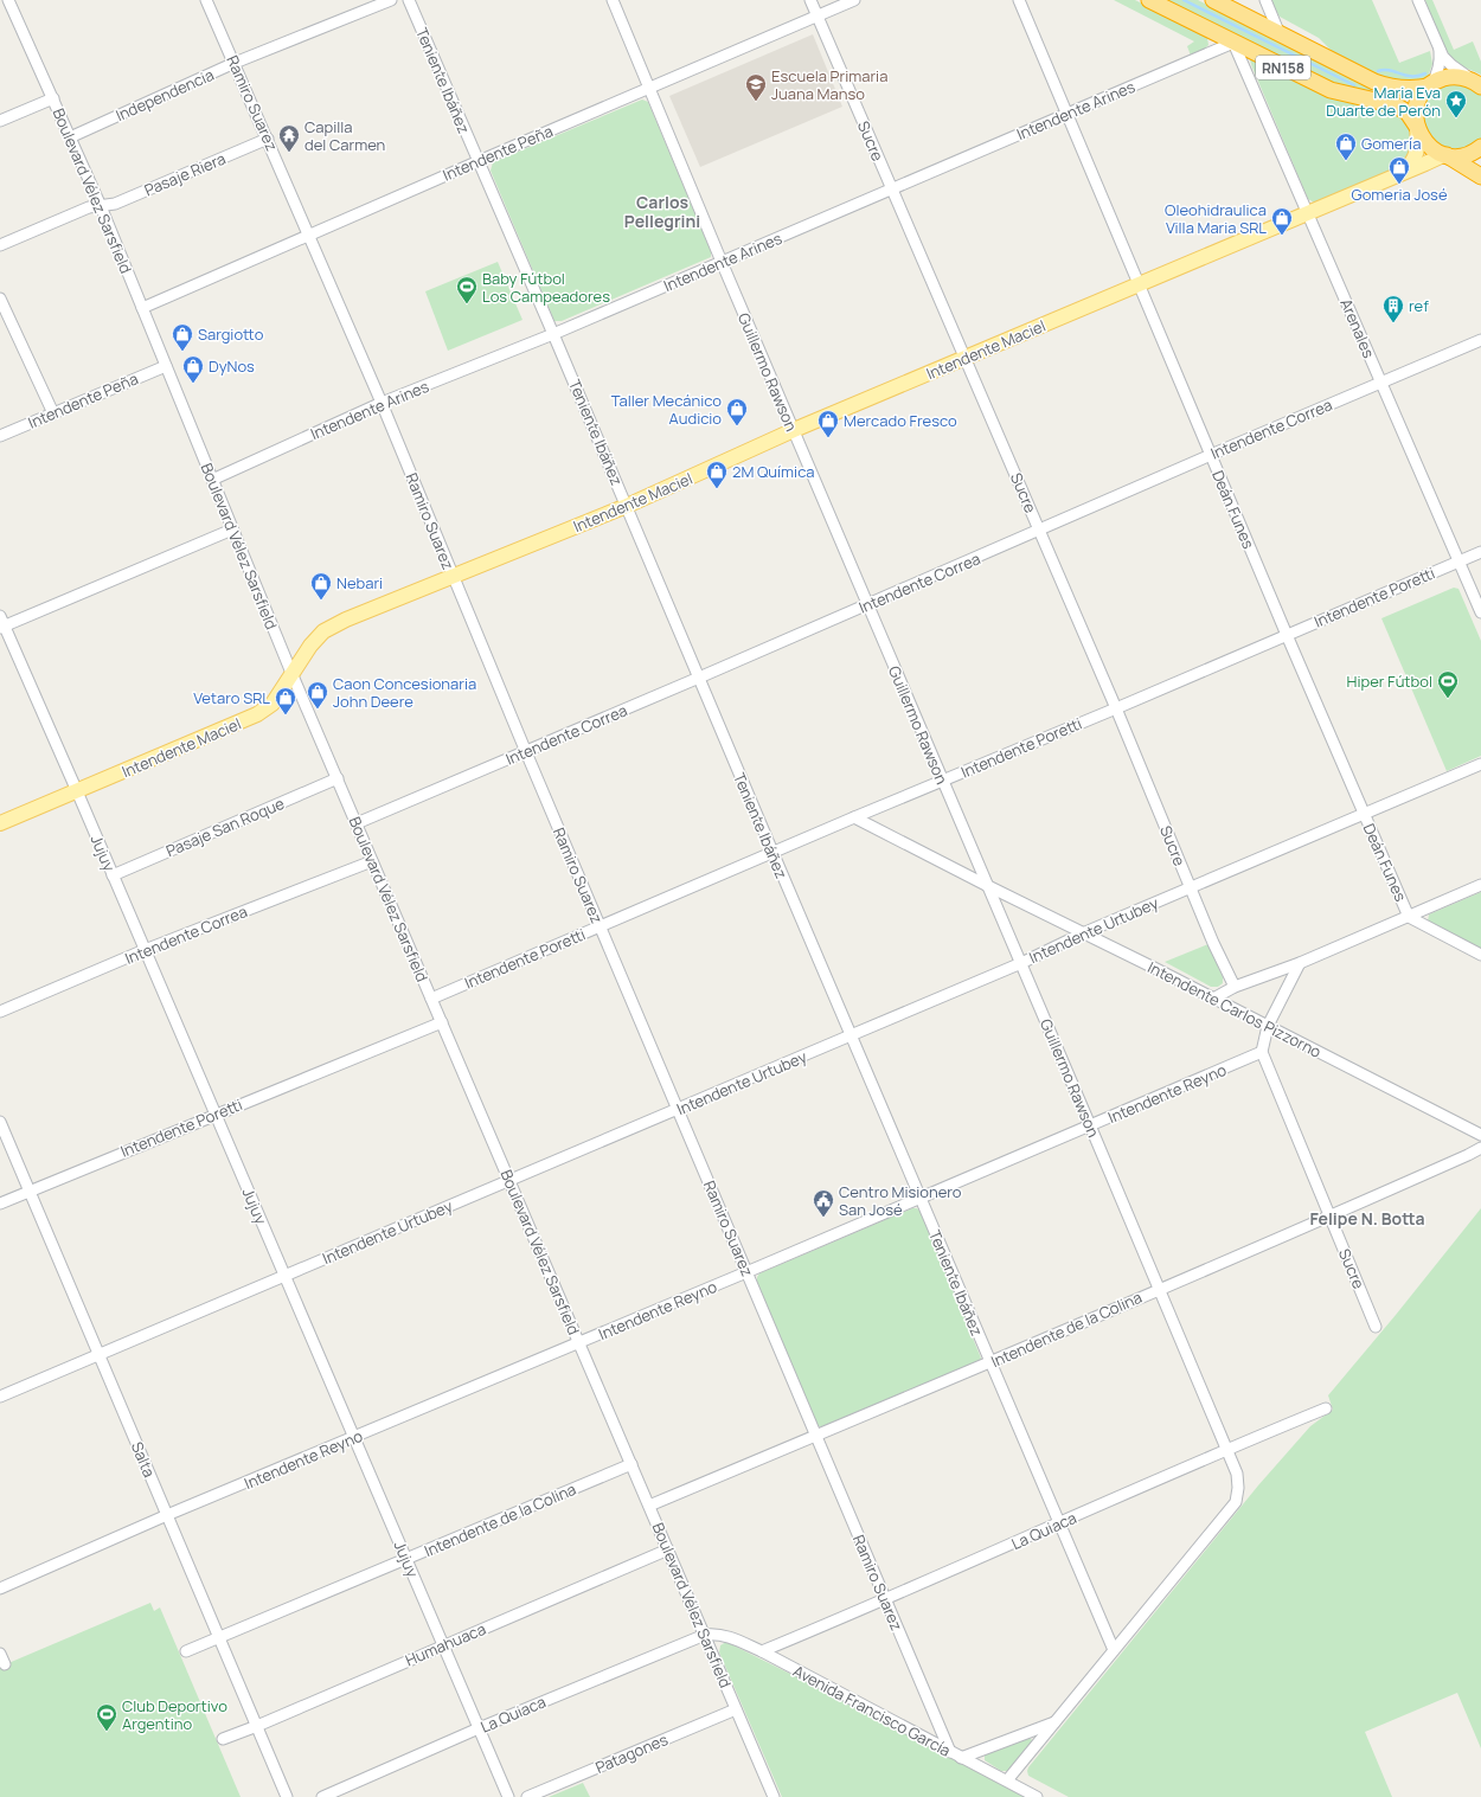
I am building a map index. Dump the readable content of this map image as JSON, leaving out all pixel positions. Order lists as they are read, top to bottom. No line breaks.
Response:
{"streets":{"highway":["RN158"],"main road":["Intendente Maciel"],"street":["Teniente Ibáñez","Independencia","Ramiro Suarez","Intendente Arines","Sucre","Intendente Peña","Pasaje Riera","Boulevard Vélez Sarsfield","Arenales","Guillermo Rawson","Intendente Correa","Deán Funes","Intendente Poretti","Pasaje San Roque","Jujuy","Intendente Urtubey","Intendente Carlos Pizzorno","Intendente Reyno","Intendente de la Colina","Salta","La Quiaca","Humahuaca","Avenida Francisco García","Patagones"]},"crossings":[["RN158","Intendente Arines"],["RN158","Arenales"],["RN158","Intendente Maciel"],["Teniente Ibáñez","Intendente Arines"],["Teniente Ibáñez","Intendente Peña"],["Teniente Ibáñez","Intendente Maciel"],["Teniente Ibáñez","Guillermo Rawson"],["Teniente Ibáñez","Intendente Correa"],["Teniente Ibáñez","Intendente Poretti"],["Teniente Ibáñez","Intendente Urtubey"],["Teniente Ibáñez","Intendente Reyno"],["Teniente Ibáñez","Intendente de la Colina"],["Teniente Ibáñez","La Quiaca"],["Independencia","Ramiro Suarez"],["Independencia","Boulevard Vélez Sarsfield"],["Ramiro Suarez","Intendente Arines"],["Ramiro Suarez","Intendente Peña"],["Ramiro Suarez","Pasaje Riera"],["Ramiro Suarez","Intendente Maciel"],["Ramiro Suarez","Intendente Correa"],["Ramiro Suarez","Intendente Poretti"],["Ramiro Suarez","Intendente Urtubey"],["Ramiro Suarez","Intendente Reyno"],["Ramiro Suarez","Intendente de la Colina"],["Ramiro Suarez","La Quiaca"],["Ramiro Suarez","Avenida Francisco García"],["Intendente Arines","Sucre"],["Intendente Arines","Boulevard Vélez Sarsfield"],["Intendente Arines","Arenales"],["Intendente Arines","Guillermo Rawson"],["Intendente Arines","Deán Funes"],["Sucre","Intendente Peña"],["Sucre","Intendente Maciel"],["Sucre","Intendente Correa"],["Sucre","Intendente Poretti"],["Sucre","Intendente Urtubey"],["Sucre","Intendente Reyno"],["Sucre","Intendente de la Colina"],["Intendente Peña","Boulevard Vélez Sarsfield"],["Intendente Peña","Guillermo Rawson"],["Pasaje Riera","Boulevard Vélez Sarsfield"],["Boulevard Vélez Sarsfield","Intendente Maciel"],["Boulevard Vélez Sarsfield","Intendente Correa"],["Boulevard Vélez Sarsfield","Intendente Poretti"],["Boulevard Vélez Sarsfield","Pasaje San Roque"],["Boulevard Vélez Sarsfield","Intendente Urtubey"],["Boulevard Vélez Sarsfield","Intendente Reyno"],["Boulevard Vélez Sarsfield","Intendente de la Colina"],["Boulevard Vélez Sarsfield","La Quiaca"],["Boulevard Vélez Sarsfield","Humahuaca"],["Boulevard Vélez Sarsfield","Avenida Francisco García"],["Boulevard Vélez Sarsfield","Patagones"],["Arenales","Intendente Maciel"],["Arenales","Intendente Correa"],["Arenales","Intendente Poretti"],["Intendente Maciel","Guillermo Rawson"],["Intendente Maciel","Deán Funes"],["Intendente Maciel","Jujuy"],["Guillermo Rawson","Intendente Correa"],["Guillermo Rawson","Intendente Poretti"],["Guillermo Rawson","Intendente Urtubey"],["Guillermo Rawson","Intendente Carlos Pizzorno"],["Guillermo Rawson","Intendente Reyno"],["Guillermo Rawson","Intendente de la Colina"],["Guillermo Rawson","La Quiaca"],["Guillermo Rawson","Avenida Francisco García"],["Intendente Correa","Deán Funes"],["Intendente Correa","Jujuy"],["Deán Funes","Intendente Poretti"],["Deán Funes","Intendente Urtubey"],["Intendente Poretti","Jujuy"],["Intendente Poretti","Intendente Carlos Pizzorno"],["Intendente Poretti","Salta"],["Pasaje San Roque","Jujuy"],["Jujuy","Intendente Urtubey"],["Jujuy","Intendente Reyno"],["Jujuy","Intendente de la Colina"],["Jujuy","La Quiaca"],["Jujuy","Humahuaca"],["Intendente Urtubey","Intendente Carlos Pizzorno"],["Intendente Urtubey","Salta"],["Intendente Reyno","Salta"],["Intendente de la Colina","Salta"],["Salta","Humahuaca"],["La Quiaca","Avenida Francisco García"]],"districts":["Carlos Pellegrini","Felipe N. Botta"],"places":{"school or university":["Escuela Primaria Juana Manso"],"place":["Maria Eva Duarte de Perón"],"temple":["Capilla del Carmen"],"shop":["Gomería","Gomeria José","Oleohidraulica Villa Maria SRL","Sargiotto","DyNos","Taller Mecánico Audicio","Mercado Fresco","2M Química","Nebari","Caon Concesionaria John Deere","Vetaro SRL"],"sports":["Baby Fútbol Los Campeadores","Hiper Fútbol","Club Deportivo Argentino"],"building":["ref"],"public building":["Centro Misionero San José"]}}
